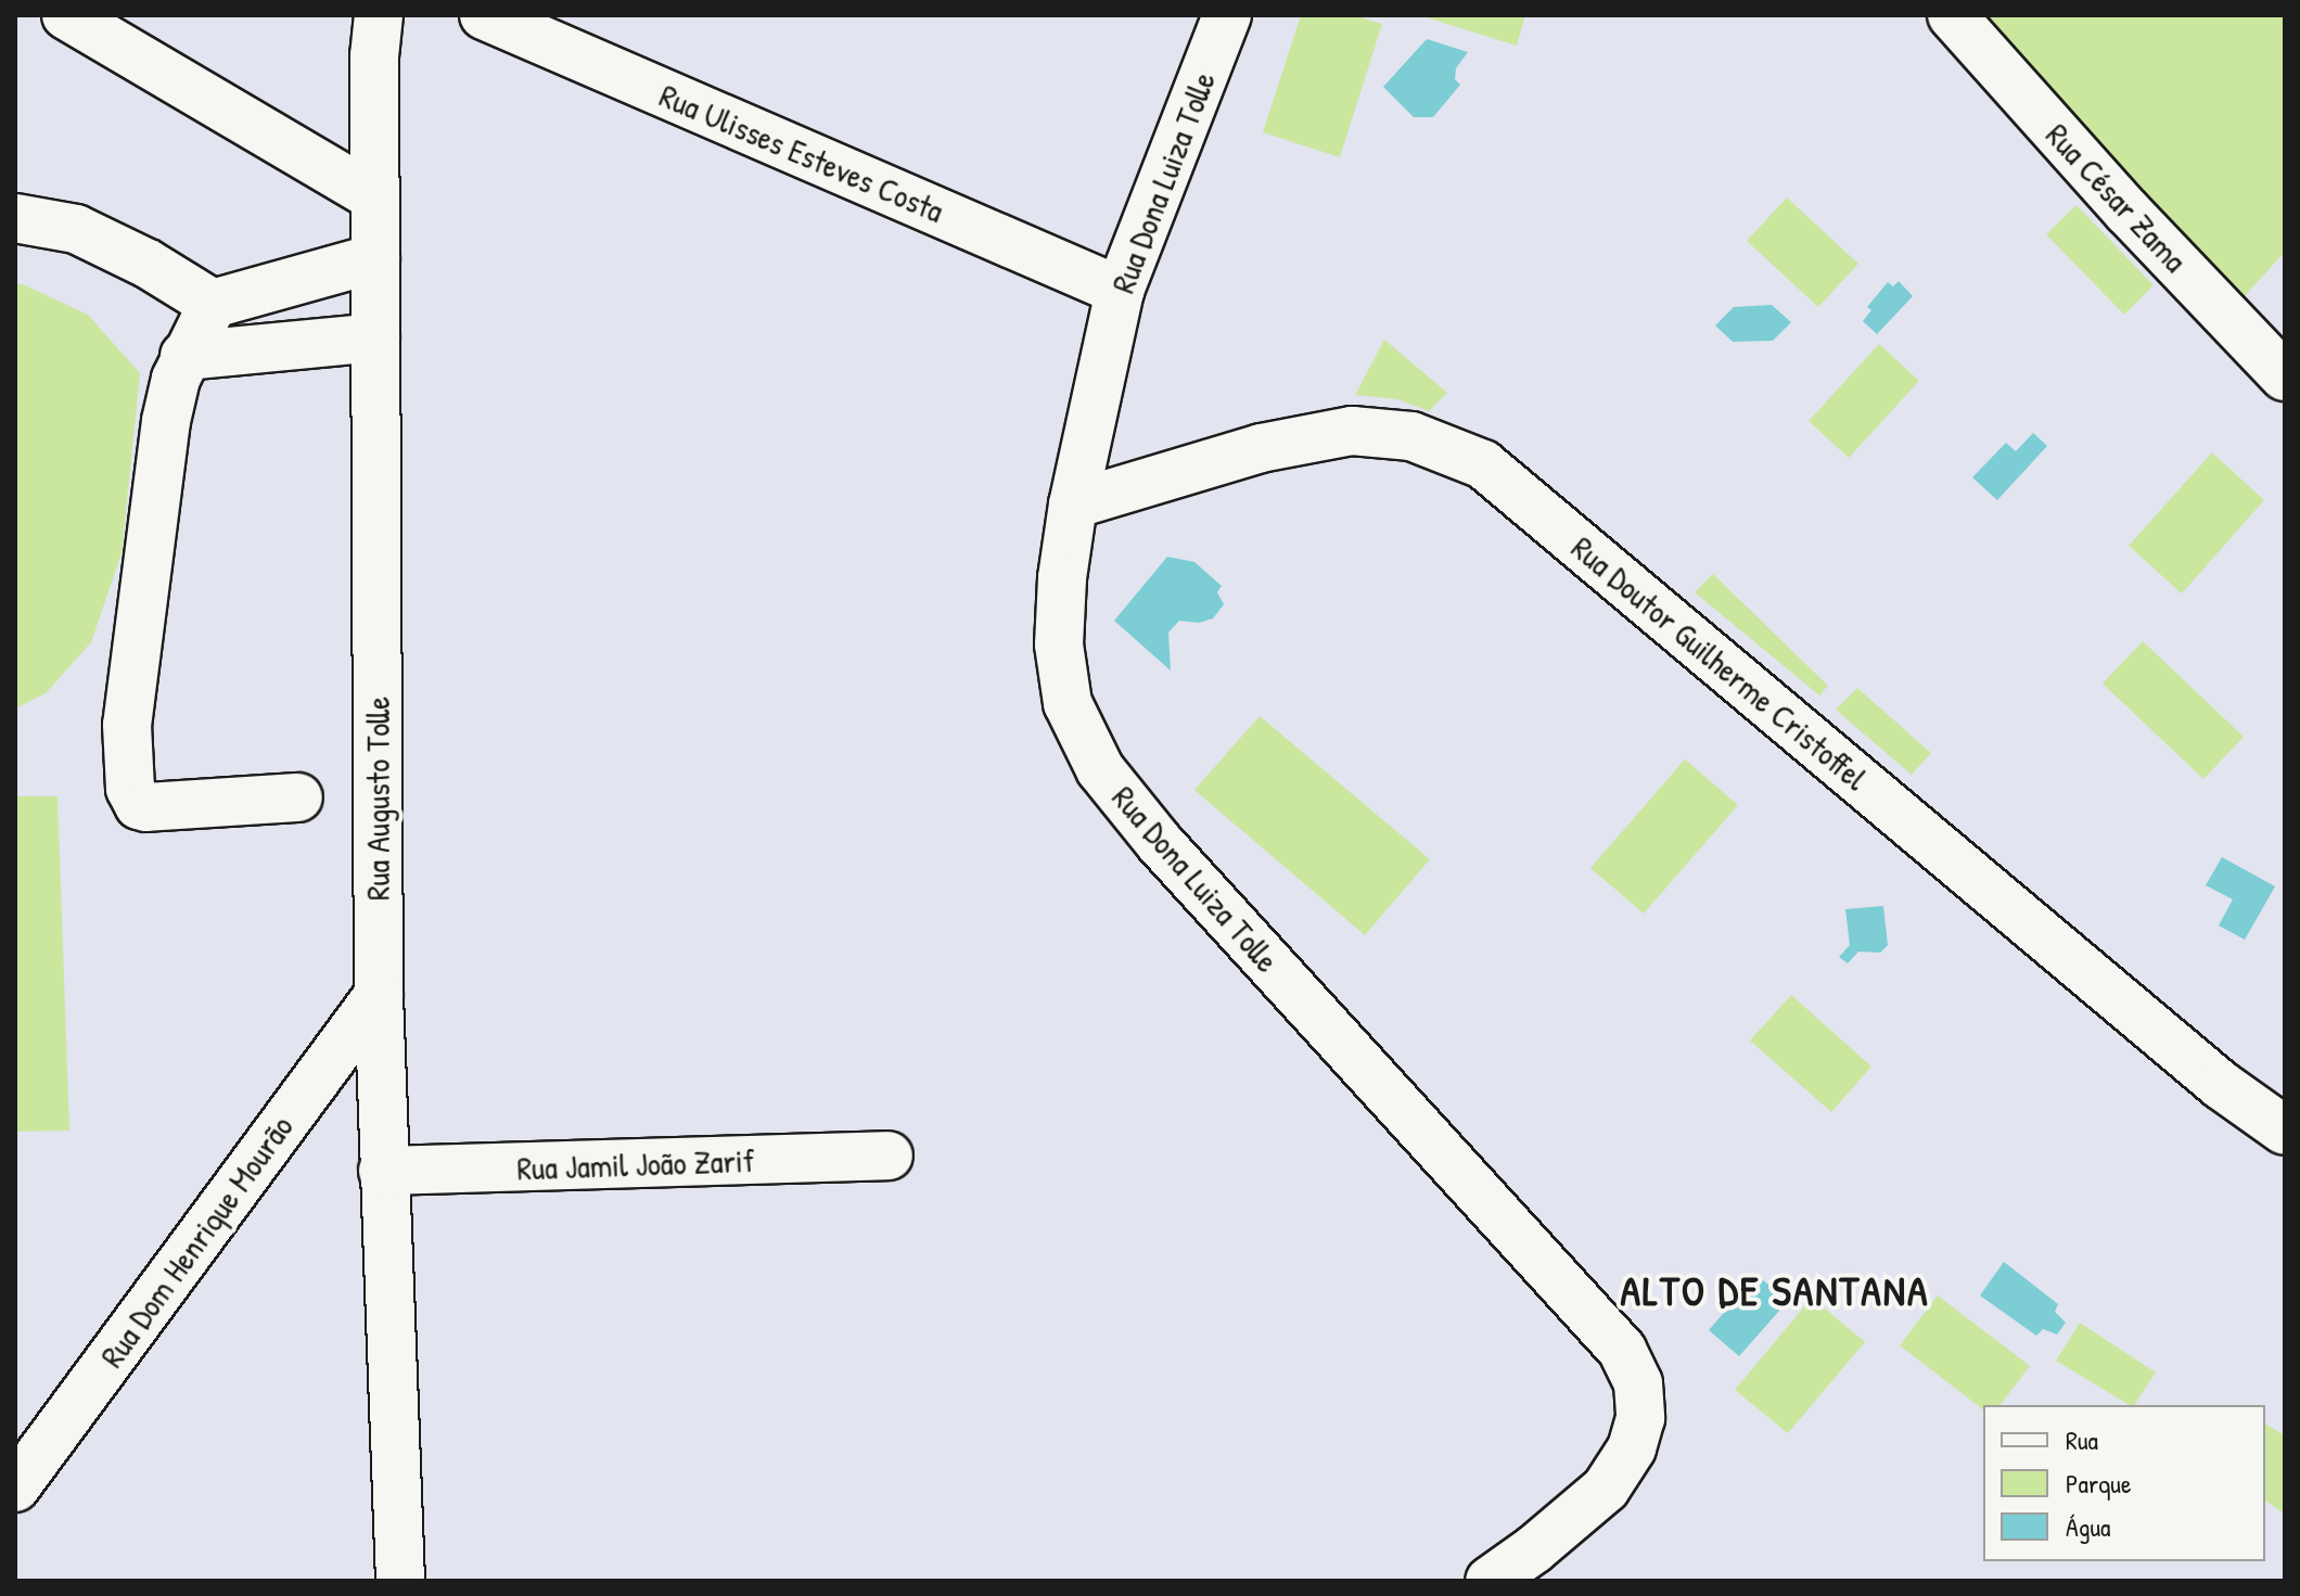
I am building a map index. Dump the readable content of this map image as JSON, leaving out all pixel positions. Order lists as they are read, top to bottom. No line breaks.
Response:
{"streets":{"street":["Rua Ulisses Esteves Costa","Rua Dona Luiza Tolle","Rua César Zama","Rua Doutor Guilherme Cristoffel","Rua Augusto Tolle","Rua Jamil João Zarif","Rua Dom Henrique Mourão"]},"crossings":[["Rua Ulisses Esteves Costa","Rua Dona Luiza Tolle"],["Rua Dona Luiza Tolle","Rua Doutor Guilherme Cristoffel"],["Rua Augusto Tolle","Rua Jamil João Zarif"],["Rua Augusto Tolle","Rua Dom Henrique Mourão"]],"districts":["ALTO DE SANTANA"],"legend":["Rua","Parque","Água"]}
